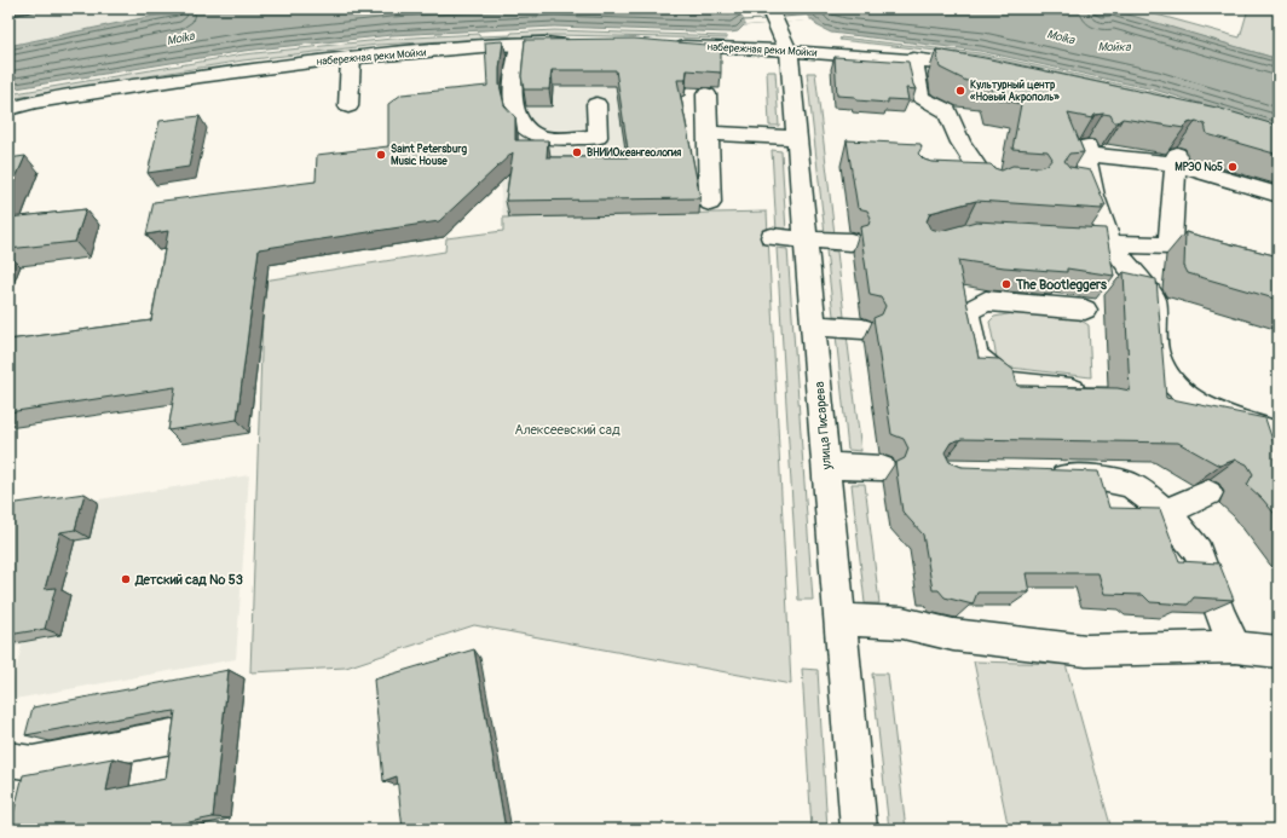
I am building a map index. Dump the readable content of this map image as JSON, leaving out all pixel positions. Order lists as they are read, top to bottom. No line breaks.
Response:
{"streets":{"street":["набережная реки Мойки","улица Писарева"]},"crossings":[["набережная реки Мойки","улица Писарева"]],"water":["Moika","Мойка"],"parks":["Алексеевский сад"],"places":["Культурный центр «Новый Акрополь»","ВНИИОкеангеология","Saint Petersburg Music House","МРЭО №5","The Bootleggers","Детский сад № 53"]}
